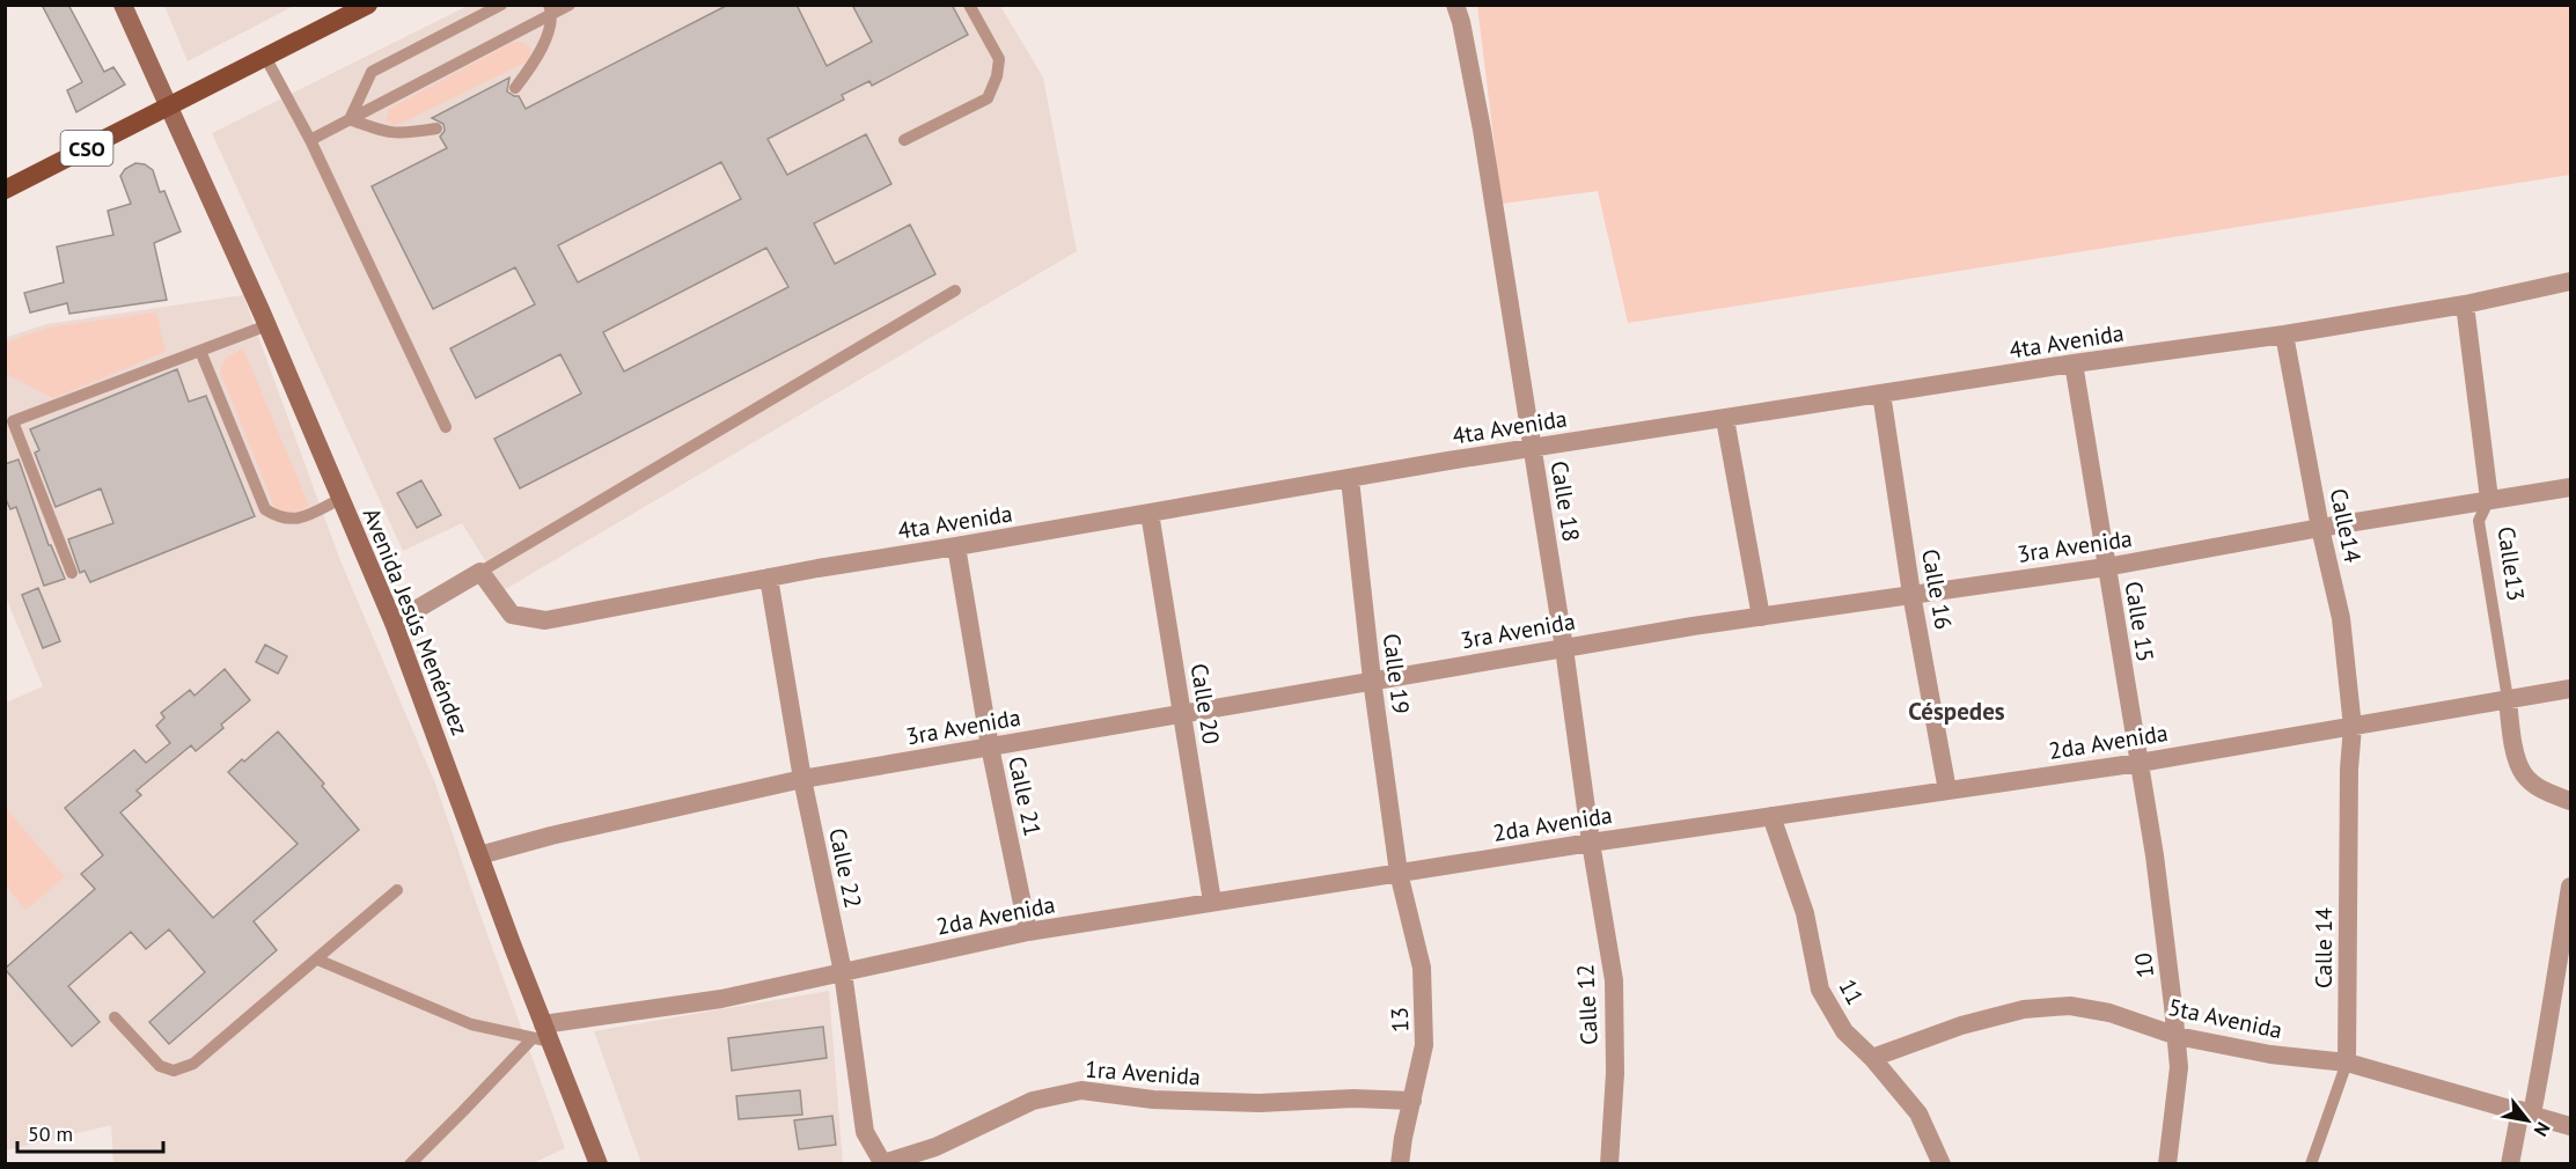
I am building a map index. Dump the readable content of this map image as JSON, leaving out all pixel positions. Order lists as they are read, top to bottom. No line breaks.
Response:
{"streets":{"main road":["CSO","Avenida Jesús Menéndez"],"street":["4ta Avenida","Calle 18","Calle14","3ra Avenida","Calle13","Calle 16","Calle 15","Calle 19","Calle 20","2da Avenida","Calle 21","Calle 22","Calle 14","10","11","Calle 12","5ta Avenida","13","1ra Avenida"]},"crossings":[["CSO","Avenida Jesús Menéndez"],["4ta Avenida","Calle 18"],["4ta Avenida","Calle14"],["4ta Avenida","Calle13"],["4ta Avenida","Calle 16"],["4ta Avenida","Calle 15"],["4ta Avenida","Calle 19"],["4ta Avenida","Calle 20"],["4ta Avenida","Calle 21"],["4ta Avenida","Calle 22"],["Calle 18","3ra Avenida"],["Calle 18","2da Avenida"],["Calle 18","Calle 12"],["Calle14","3ra Avenida"],["Calle14","2da Avenida"],["Calle14","Calle 14"],["3ra Avenida","Calle13"],["3ra Avenida","Calle 16"],["3ra Avenida","Avenida Jesús Menéndez"],["3ra Avenida","Calle 15"],["3ra Avenida","Calle 19"],["3ra Avenida","Calle 20"],["3ra Avenida","Calle 21"],["3ra Avenida","Calle 22"],["Calle13","2da Avenida"],["Calle 16","2da Avenida"],["Avenida Jesús Menéndez","2da Avenida"],["Calle 15","2da Avenida"],["Calle 15","10"],["Calle 19","2da Avenida"],["Calle 19","13"],["Calle 20","2da Avenida"],["2da Avenida","Calle 21"],["2da Avenida","Calle 22"],["2da Avenida","Calle 14"],["2da Avenida","10"],["2da Avenida","11"],["2da Avenida","Calle 12"],["2da Avenida","13"],["Calle 22","1ra Avenida"],["Calle 14","5ta Avenida"],["10","5ta Avenida"],["11","5ta Avenida"],["13","1ra Avenida"]],"districts":["Céspedes"],"scale_bar":"50 m","north":"bottom right"}
